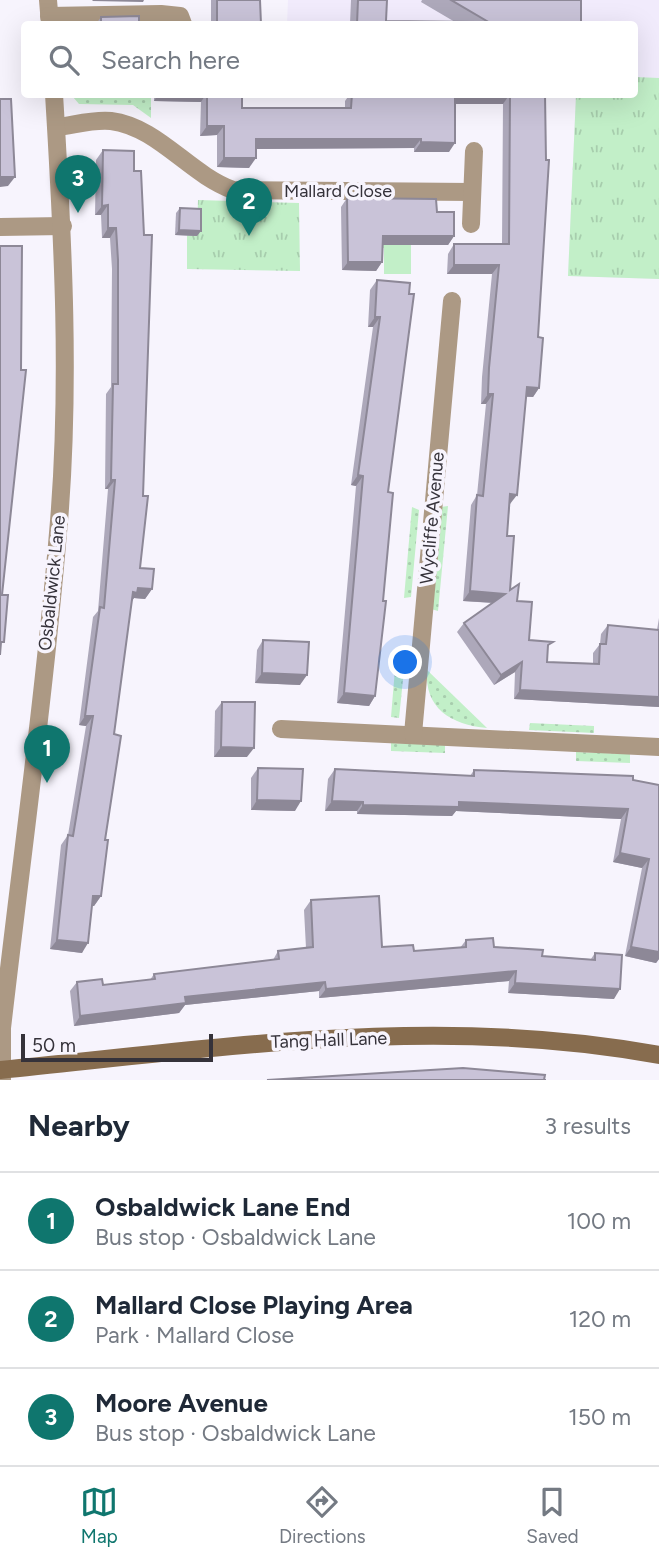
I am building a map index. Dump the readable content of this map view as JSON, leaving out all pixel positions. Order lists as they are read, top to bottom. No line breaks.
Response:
{"streets":{"street":["Mallard Close","Wycliffe Avenue","Osbaldwick Lane","Tang Hall Lane"]},"crossings":[["Mallard Close","Osbaldwick Lane"],["Osbaldwick Lane","Tang Hall Lane"]],"scale_bar":"50 m","page":{"search":"Search here","pins":["3","2","1"],"scale":"50 m","heading":["Nearby","3 results"],"list":[{"mark":"1","name":"Osbaldwick Lane End","note":"Bus stop · Osbaldwick Lane","value":"100 m"},{"mark":"2","name":"Mallard Close Playing Area","note":"Park · Mallard Close","value":"120 m"},{"mark":"3","name":"Moore Avenue","note":"Bus stop · Osbaldwick Lane","value":"150 m"}],"nav":["Map","Directions","Saved"]}}
